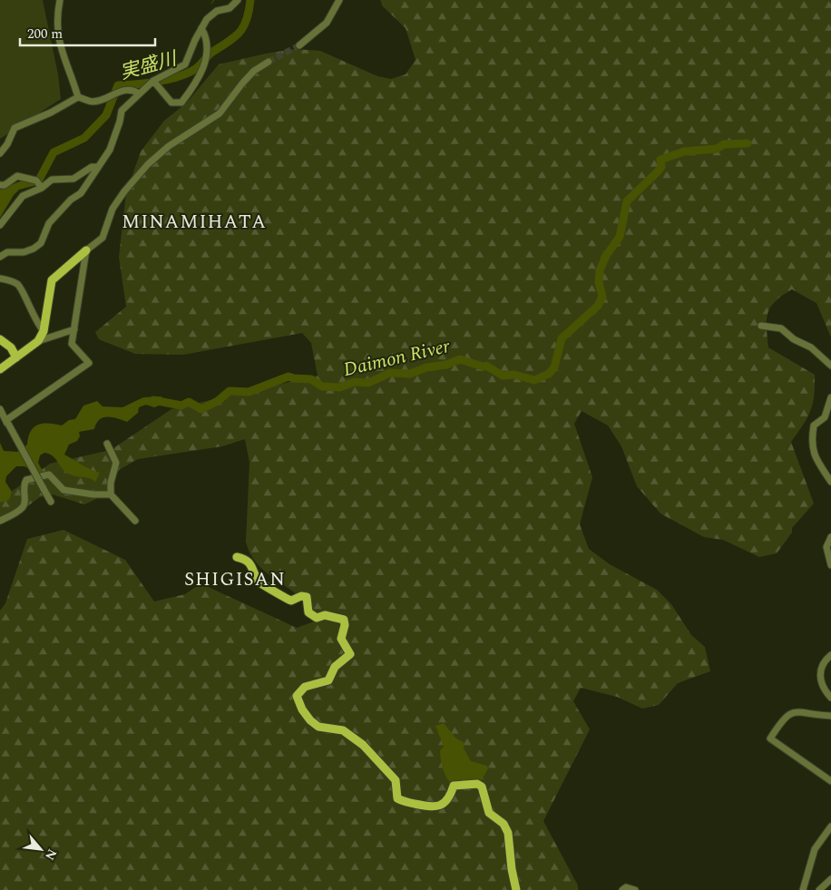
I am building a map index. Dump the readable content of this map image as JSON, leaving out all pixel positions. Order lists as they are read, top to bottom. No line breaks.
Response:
{"districts":["MINAMIHATA","SHIGISAN"],"water":["実盛川","Daimon River"],"scale_bar":"200 m","north":"bottom right"}
